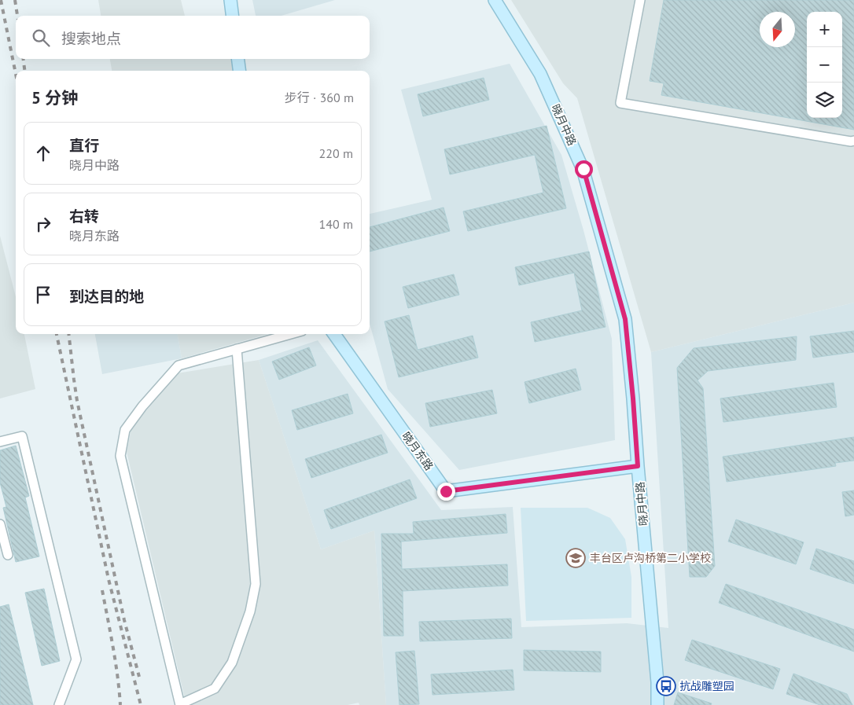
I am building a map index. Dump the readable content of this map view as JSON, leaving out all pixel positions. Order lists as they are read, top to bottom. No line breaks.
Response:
{"streets":{"street":["晓月中路","晓月东路"]},"crossings":[["晓月中路","晓月东路"]],"places":{"school or university":["丰台区卢沟桥第二小学校"],"bus stop":["抗战雕塑园"]},"north":"bottom","page":{"map_buttons":["+","−"],"search":"搜索地点","heading":["5 分钟","步行 · 360 m"],"list":[["直行","晓月中路","220 m"],["右转","晓月东路","140 m"],"到达目的地"]}}
